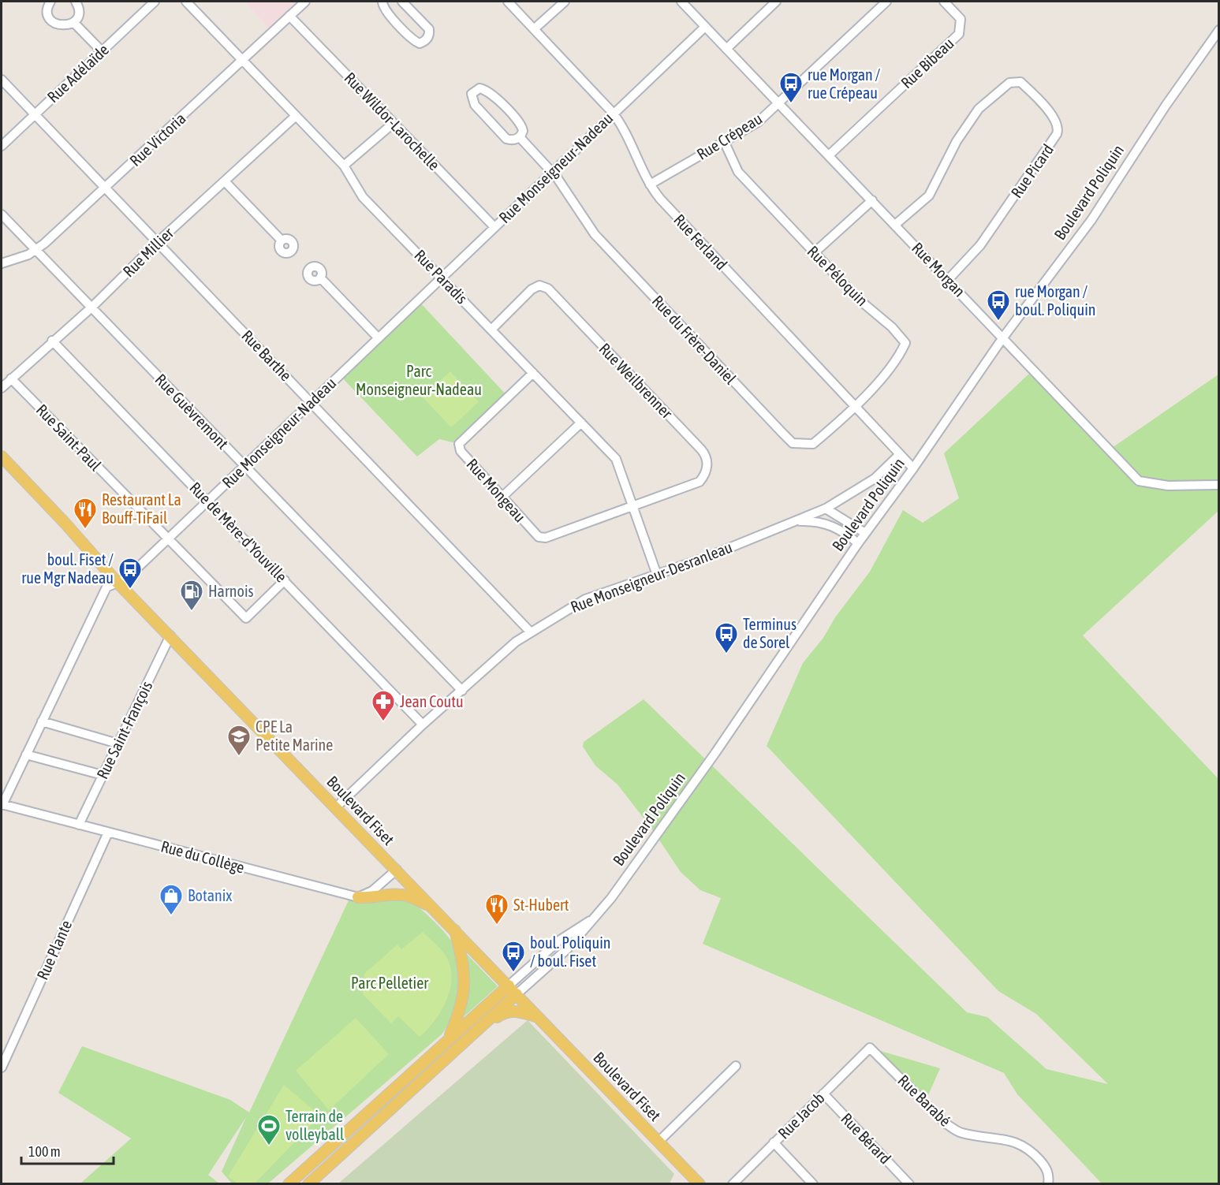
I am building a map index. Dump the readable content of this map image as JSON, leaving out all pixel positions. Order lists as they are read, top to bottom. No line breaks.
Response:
{"streets":{"main road":["Boulevard Poliquin","Boulevard Fiset"],"street":["Rue Bibeau","Rue Adélaïde","Rue Wildor-Larochelle","Rue Crépeau","Rue Victoria","Rue Monseigneur-Nadeau","Rue Picard","Rue Ferland","Rue Millier","Rue Morgan","Rue Péloquin","Rue Paradis","Rue du Frère-Daniel","Rue Barthe","Rue Weilbrenner","Rue Guèvremont","Rue Saint-Paul","Rue Mongeau","Rue de Mère-d'Youville","Rue Monseigneur-Desranleau","Rue Saint-François","Rue du Collège","Rue Plante","Rue Barabé","Rue Jacob","Rue Bérard"]},"crossings":[["Rue Bibeau","Rue Morgan"],["Rue Adélaïde","Rue Barthe"],["Rue Wildor-Larochelle","Rue Victoria"],["Rue Wildor-Larochelle","Rue Monseigneur-Nadeau"],["Rue Crépeau","Rue Ferland"],["Rue Crépeau","Rue Morgan"],["Rue Crépeau","Rue Péloquin"],["Rue Victoria","Rue Paradis"],["Rue Victoria","Rue Barthe"],["Rue Victoria","Rue Guèvremont"],["Rue Monseigneur-Nadeau","Rue Ferland"],["Rue Monseigneur-Nadeau","Rue Morgan"],["Rue Monseigneur-Nadeau","Rue Paradis"],["Rue Monseigneur-Nadeau","Rue du Frère-Daniel"],["Rue Monseigneur-Nadeau","Rue Barthe"],["Rue Monseigneur-Nadeau","Rue Guèvremont"],["Rue Monseigneur-Nadeau","Rue Saint-Paul"],["Rue Monseigneur-Nadeau","Rue de Mère-d'Youville"],["Rue Monseigneur-Nadeau","Boulevard Fiset"],["Rue Monseigneur-Nadeau","Rue du Collège"],["Rue Picard","Rue Morgan"],["Boulevard Poliquin","Rue Ferland"],["Boulevard Poliquin","Rue Morgan"],["Boulevard Poliquin","Boulevard Fiset"],["Rue Ferland","Rue Péloquin"],["Rue Ferland","Rue du Frère-Daniel"],["Rue Ferland","Rue Monseigneur-Desranleau"],["Rue Millier","Rue Paradis"],["Rue Millier","Rue Barthe"],["Rue Millier","Rue Guèvremont"],["Rue Millier","Rue Saint-Paul"],["Rue Millier","Rue de Mère-d'Youville"],["Rue Péloquin","Rue du Frère-Daniel"],["Rue Paradis","Rue Weilbrenner"],["Rue Paradis","Rue Mongeau"],["Rue Paradis","Rue Monseigneur-Desranleau"],["Rue Barthe","Rue Monseigneur-Desranleau"],["Rue Weilbrenner","Rue Mongeau"],["Rue Guèvremont","Rue Monseigneur-Desranleau"],["Rue Saint-Paul","Rue de Mère-d'Youville"],["Rue de Mère-d'Youville","Rue Monseigneur-Desranleau"],["Rue Monseigneur-Desranleau","Boulevard Fiset"],["Rue Saint-François","Boulevard Fiset"],["Rue Saint-François","Rue du Collège"],["Rue du Collège","Rue Plante"],["Rue Barabé","Rue Jacob"],["Rue Jacob","Rue Bérard"]],"parks":["Parc Monseigneur-Nadeau","Parc Pelletier"],"places":{"bus stop":["rue Morgan / rue Crépeau","rue Morgan / boul. Poliquin","boul. Fiset / rue Mgr Nadeau","Terminus de Sorel","boul. Poliquin / boul. Fiset"],"restaurant":["Restaurant La Bouff-TiFail","St-Hubert"],"fuel station":["Harnois"],"pharmacy":["Jean Coutu"],"school or university":["CPE La Petite Marine"],"shop":["Botanix"],"sports":["Terrain de volleyball"]},"scale_bar":"100 m"}
